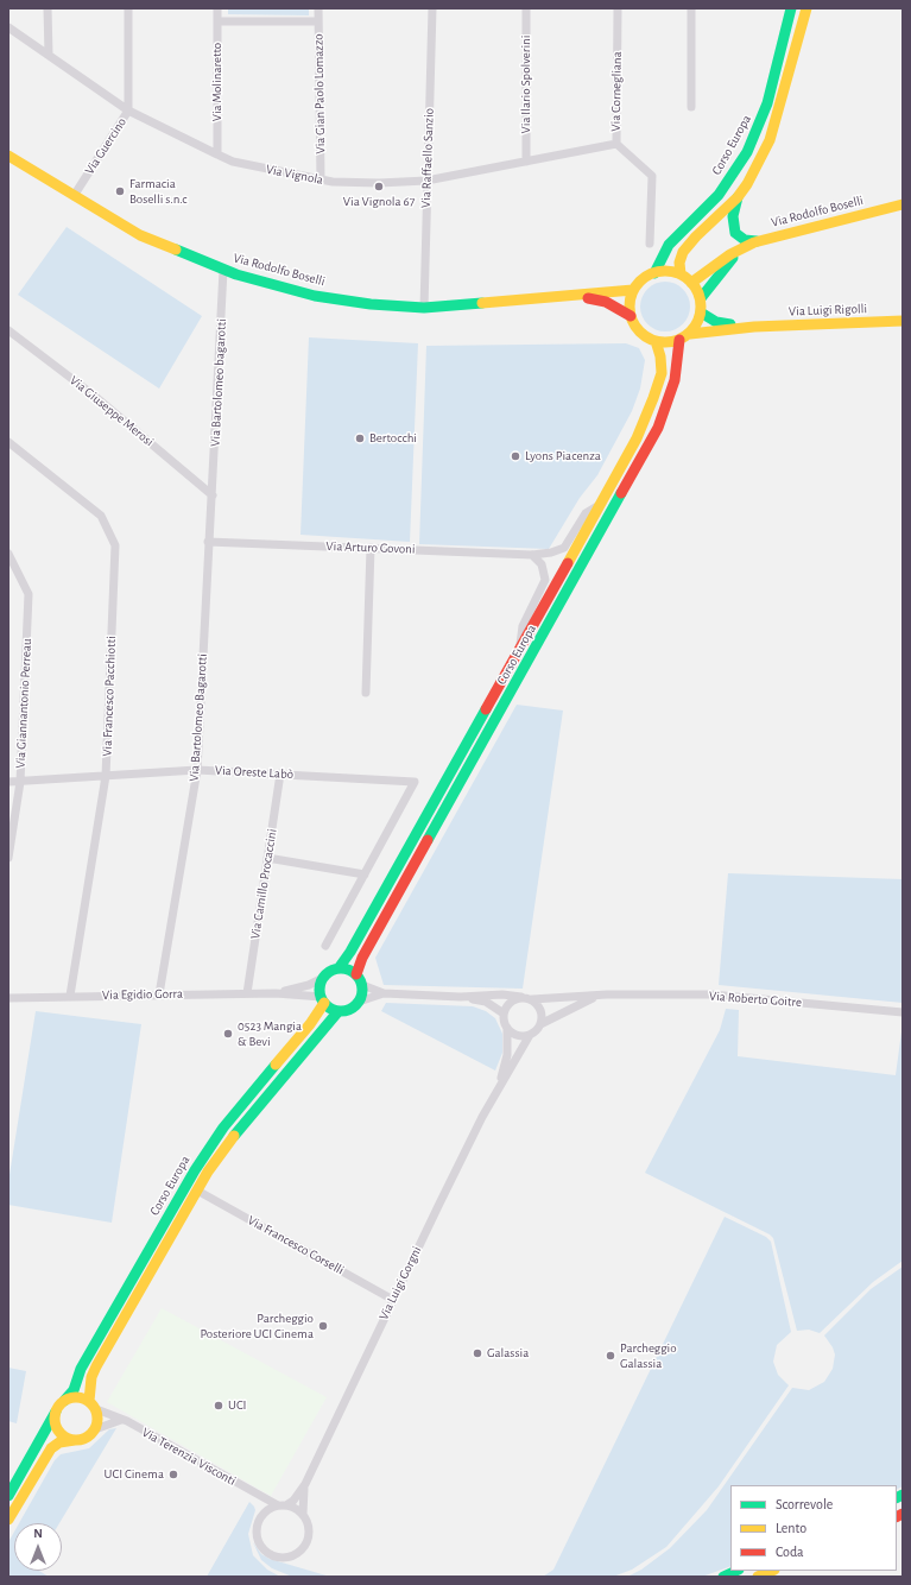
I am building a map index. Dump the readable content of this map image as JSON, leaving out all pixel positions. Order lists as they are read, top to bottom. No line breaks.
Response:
{"streets":{"main road":["Corso Europa","Via Rodolfo Boselli","Via Luigi Rigolli"],"street":["Via Molinaretto","Via Ilario Spolverini","Via Cornegliana","Via Gian Paolo Lomazzo","Via Guercino","Via Raffaello Sanzio","Via Vignola","Via Bartolomeo bagarotti","Via Giuseppe Merosi","Via Arturo Govoni","Via Francesco Pacchiotti","Via Giannantonio Perreau","Via Bartolomeo Bagarotti","Via Oreste Labò","Via Camillo Procaccini","Via Egidio Gorra","Via Roberto Goitre","Via Francesco Corselli","Via Luigi Gorgni","Via Terenzia Visconti"]},"crossings":[["Via Molinaretto","Via Vignola"],["Via Ilario Spolverini","Via Vignola"],["Via Cornegliana","Via Vignola"],["Via Gian Paolo Lomazzo","Via Vignola"],["Corso Europa","Via Rodolfo Boselli"],["Corso Europa","Via Luigi Rigolli"],["Corso Europa","Via Arturo Govoni"],["Corso Europa","Via Egidio Gorra"],["Corso Europa","Via Francesco Corselli"],["Corso Europa","Via Terenzia Visconti"],["Via Guercino","Via Vignola"],["Via Guercino","Via Rodolfo Boselli"],["Via Raffaello Sanzio","Via Vignola"],["Via Raffaello Sanzio","Via Rodolfo Boselli"],["Via Rodolfo Boselli","Via Luigi Rigolli"],["Via Rodolfo Boselli","Via Bartolomeo bagarotti"],["Via Bartolomeo bagarotti","Via Giuseppe Merosi"],["Via Bartolomeo bagarotti","Via Bartolomeo Bagarotti"],["Via Giuseppe Merosi","Via Bartolomeo Bagarotti"],["Via Arturo Govoni","Via Bartolomeo Bagarotti"],["Via Francesco Pacchiotti","Via Oreste Labò"],["Via Francesco Pacchiotti","Via Egidio Gorra"],["Via Giannantonio Perreau","Via Oreste Labò"],["Via Bartolomeo Bagarotti","Via Oreste Labò"],["Via Bartolomeo Bagarotti","Via Egidio Gorra"],["Via Oreste Labò","Via Camillo Procaccini"],["Via Camillo Procaccini","Via Egidio Gorra"],["Via Roberto Goitre","Via Luigi Gorgni"],["Via Francesco Corselli","Via Luigi Gorgni"],["Via Luigi Gorgni","Via Terenzia Visconti"]],"places":["Via Vignola 67","Farmacia Boselli s.n.c","Bertocchi","Lyons Piacenza","0523 Mangia & Bevi","Parcheggio Posteriore UCI Cinema","Galassia","Parcheggio Galassia","UCI","UCI Cinema"],"legend":["Scorrevole","Lento","Coda"],"north":"top"}
